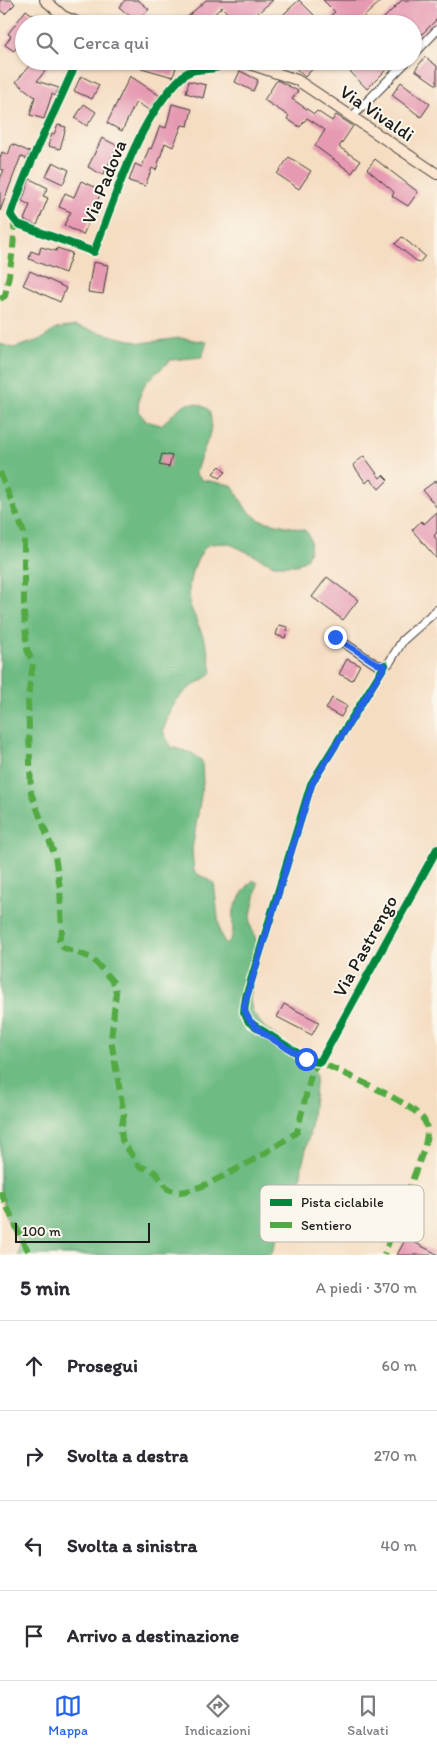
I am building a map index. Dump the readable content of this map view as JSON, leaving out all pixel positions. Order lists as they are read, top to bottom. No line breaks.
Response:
{"streets":{"street":["Via Vivaldi","Via Padova","Via Pastrengo"]},"legend":["Pista ciclabile","Sentiero"],"scale_bar":"100 m","page":{"search":"Cerca qui","scale":"100 m","heading":["5 min","A piedi · 370 m"],"list":[["Prosegui","60 m"],["Svolta a destra","270 m"],["Svolta a sinistra","40 m"],"Arrivo a destinazione"],"nav":["Mappa","Indicazioni","Salvati"]}}
